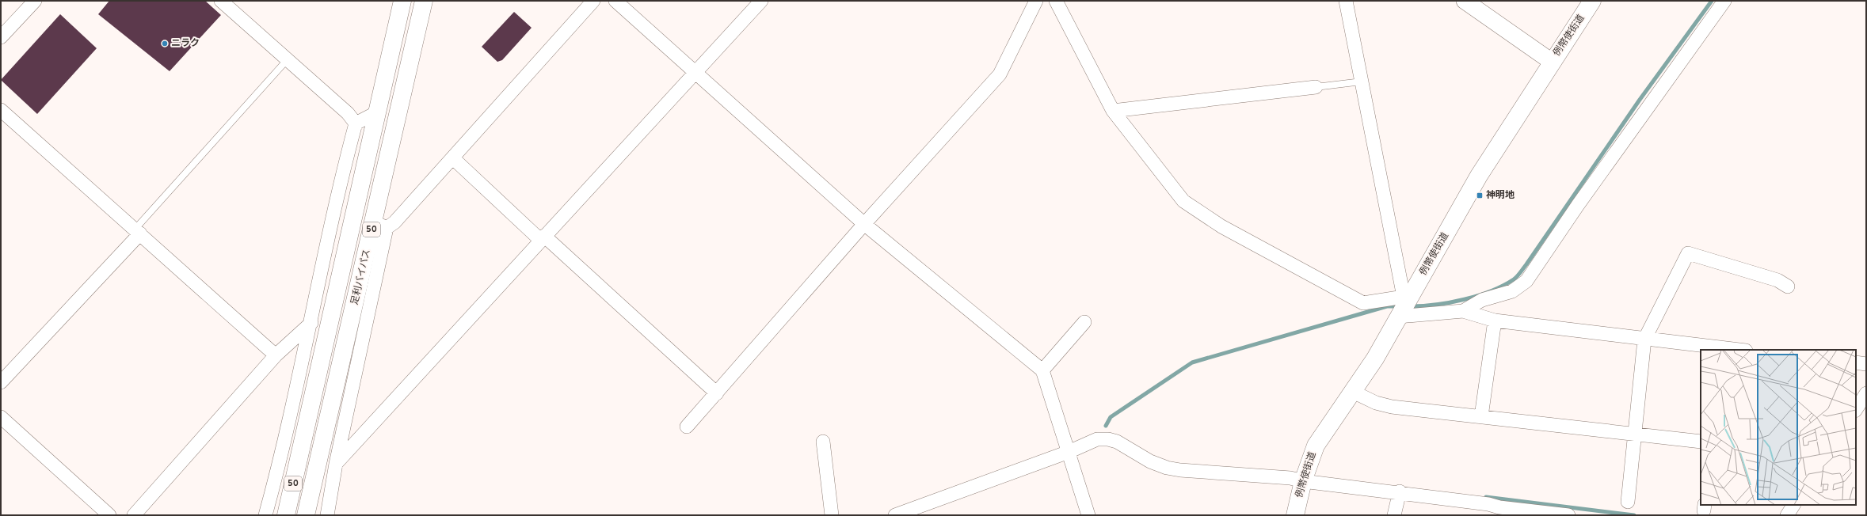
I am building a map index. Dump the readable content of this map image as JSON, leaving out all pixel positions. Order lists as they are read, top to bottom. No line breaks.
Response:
{"streets":{"main road":["例幣使街道","50","足利バイパス"]},"places":{"other":["ニラク"],"transit":["神明地"]}}
